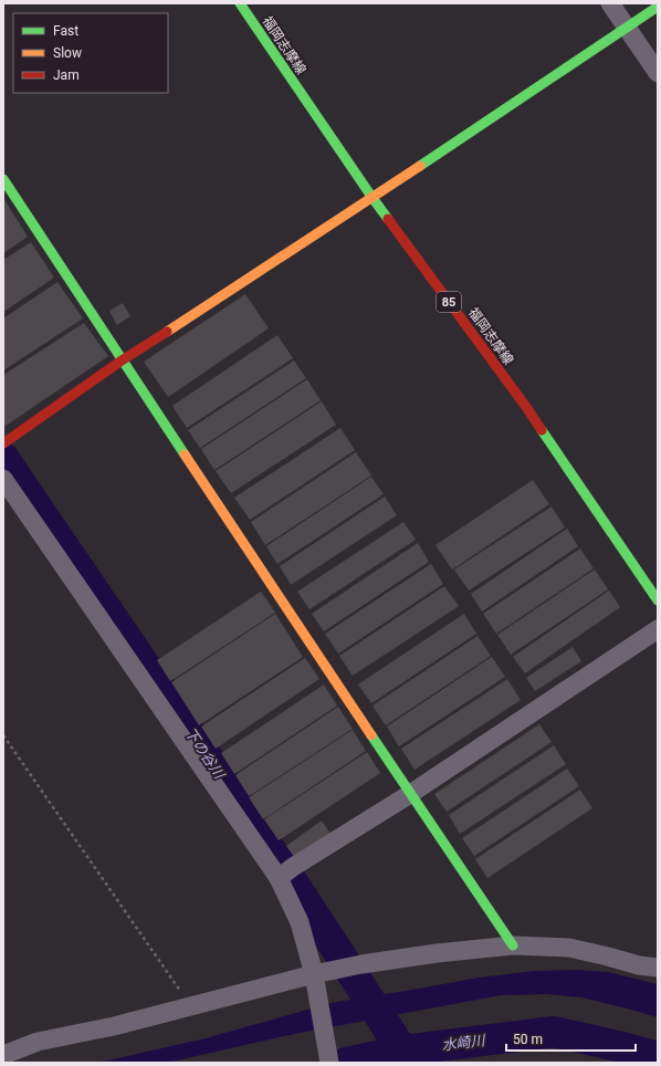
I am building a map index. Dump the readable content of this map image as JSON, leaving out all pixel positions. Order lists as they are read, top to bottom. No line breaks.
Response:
{"streets":{"street":["福岡志摩線","85"]},"water":["下の谷川","水崎川"],"legend":["Fast","Slow","Jam"],"scale_bar":"50 m"}
